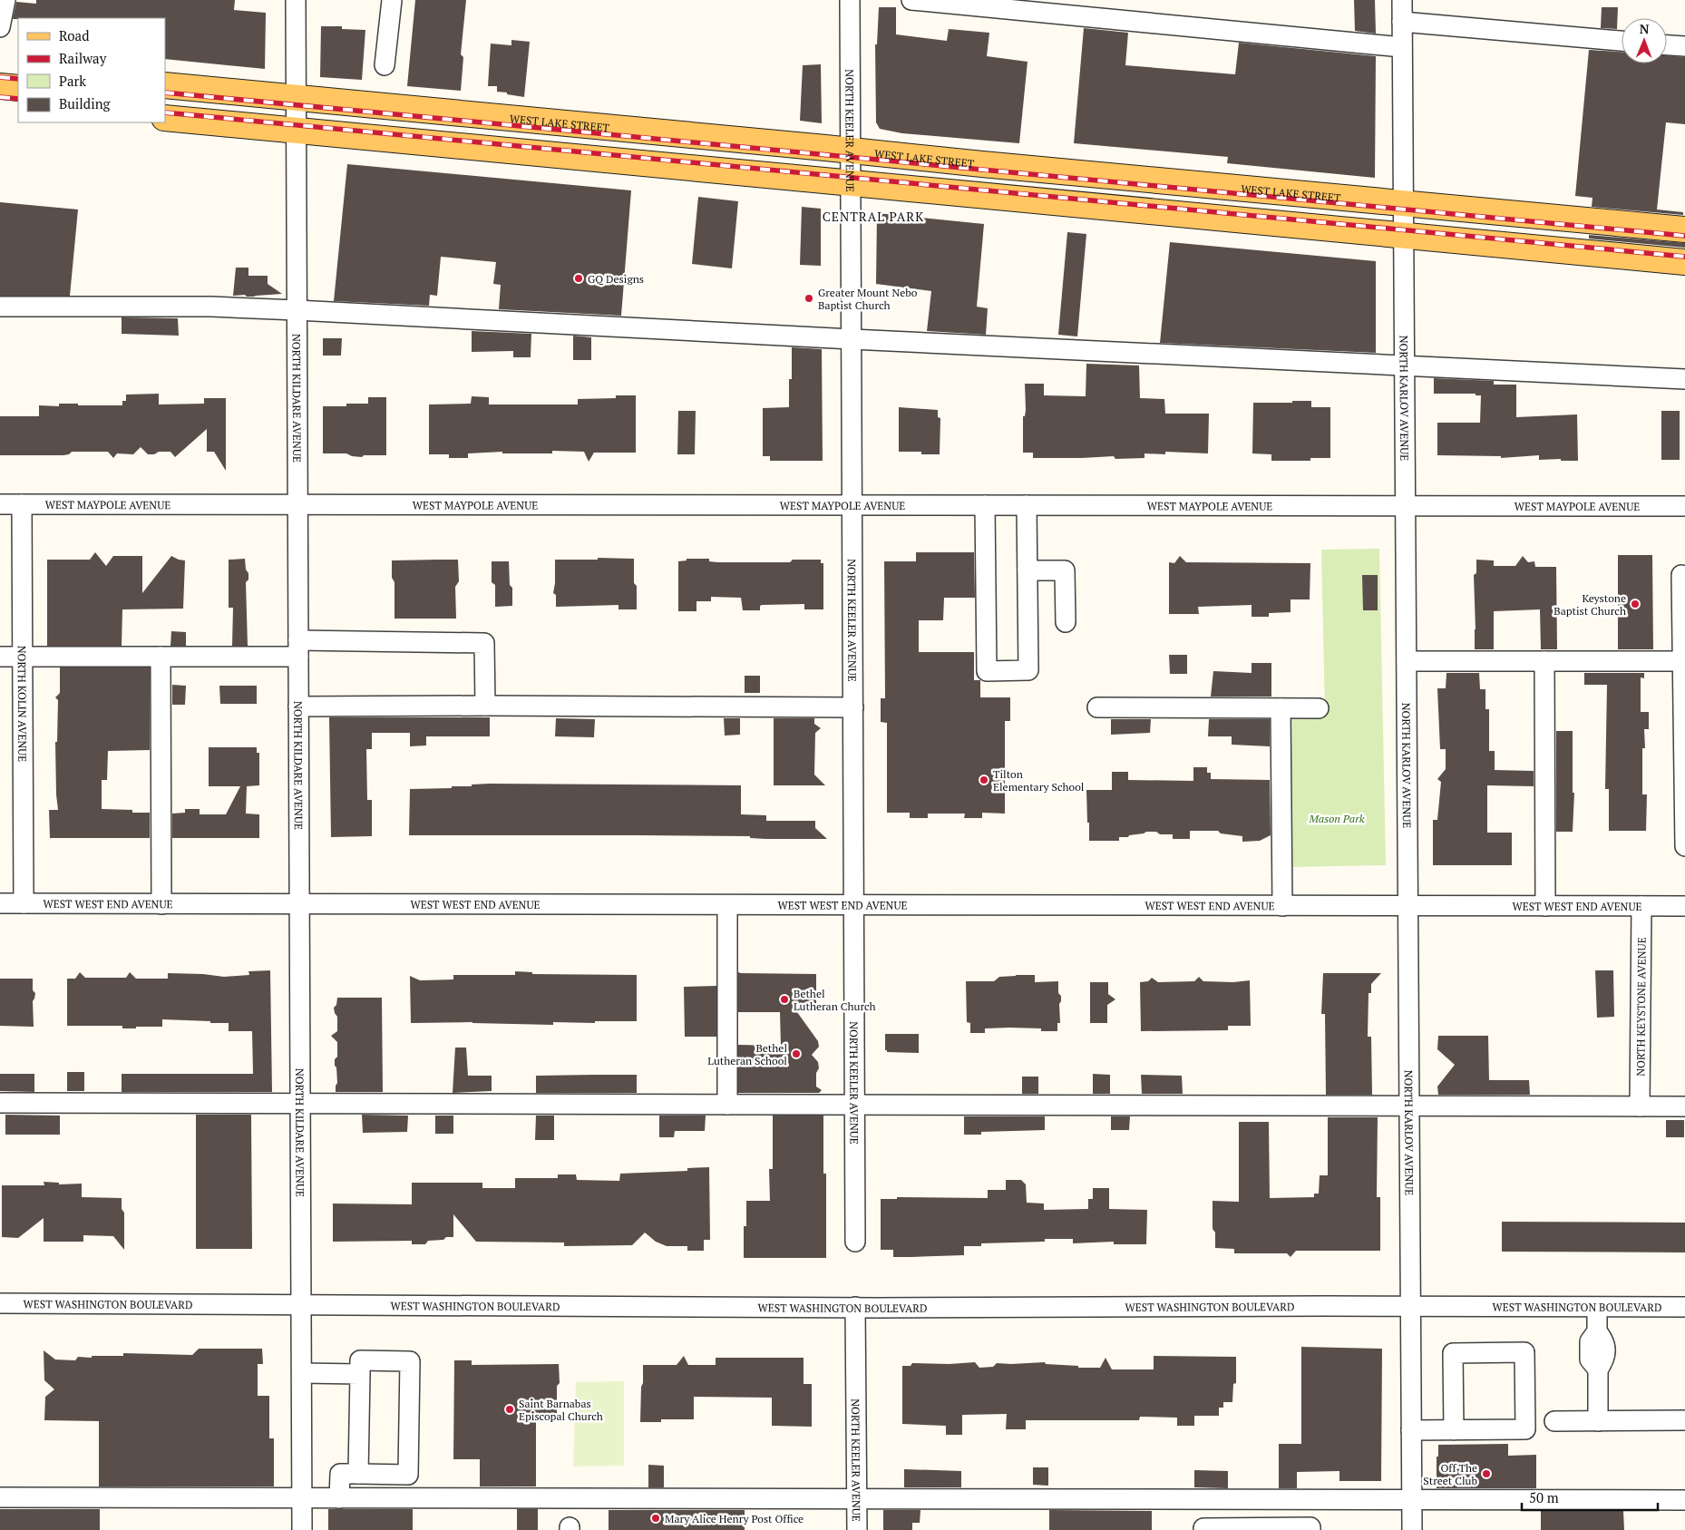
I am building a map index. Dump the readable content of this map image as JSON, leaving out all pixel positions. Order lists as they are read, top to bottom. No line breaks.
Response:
{"streets":{"main road":["WEST LAKE STREET"],"street":["NORTH KEELER AVENUE","NORTH KILDARE AVENUE","NORTH KARLOV AVENUE","WEST MAYPOLE AVENUE","NORTH KOLIN AVENUE","WEST WEST END AVENUE","NORTH KEYSTONE AVENUE","WEST WASHINGTON BOULEVARD"]},"crossings":[["WEST LAKE STREET","NORTH KEELER AVENUE"],["WEST LAKE STREET","NORTH KILDARE AVENUE"],["WEST LAKE STREET","NORTH KARLOV AVENUE"],["NORTH KEELER AVENUE","WEST MAYPOLE AVENUE"],["NORTH KEELER AVENUE","WEST WEST END AVENUE"],["NORTH KEELER AVENUE","WEST WASHINGTON BOULEVARD"],["NORTH KILDARE AVENUE","WEST MAYPOLE AVENUE"],["NORTH KILDARE AVENUE","WEST WEST END AVENUE"],["NORTH KILDARE AVENUE","WEST WASHINGTON BOULEVARD"],["NORTH KARLOV AVENUE","WEST MAYPOLE AVENUE"],["NORTH KARLOV AVENUE","WEST WEST END AVENUE"],["NORTH KARLOV AVENUE","WEST WASHINGTON BOULEVARD"],["WEST MAYPOLE AVENUE","NORTH KOLIN AVENUE"],["NORTH KOLIN AVENUE","WEST WEST END AVENUE"],["WEST WEST END AVENUE","NORTH KEYSTONE AVENUE"]],"districts":["CENTRAL PARK"],"parks":["Mason Park"],"places":["GQ Designs","Greater Mount Nebo Baptist Church","Keystone Baptist Church","Tilton Elementary School","Bethel Lutheran Church","Bethel Lutheran School","Saint Barnabas Episcopal Church","Off The Street Club","Mary Alice Henry Post Office"],"legend":["Road","Railway","Park","Building"],"scale_bar":"50 m","north":"top"}
